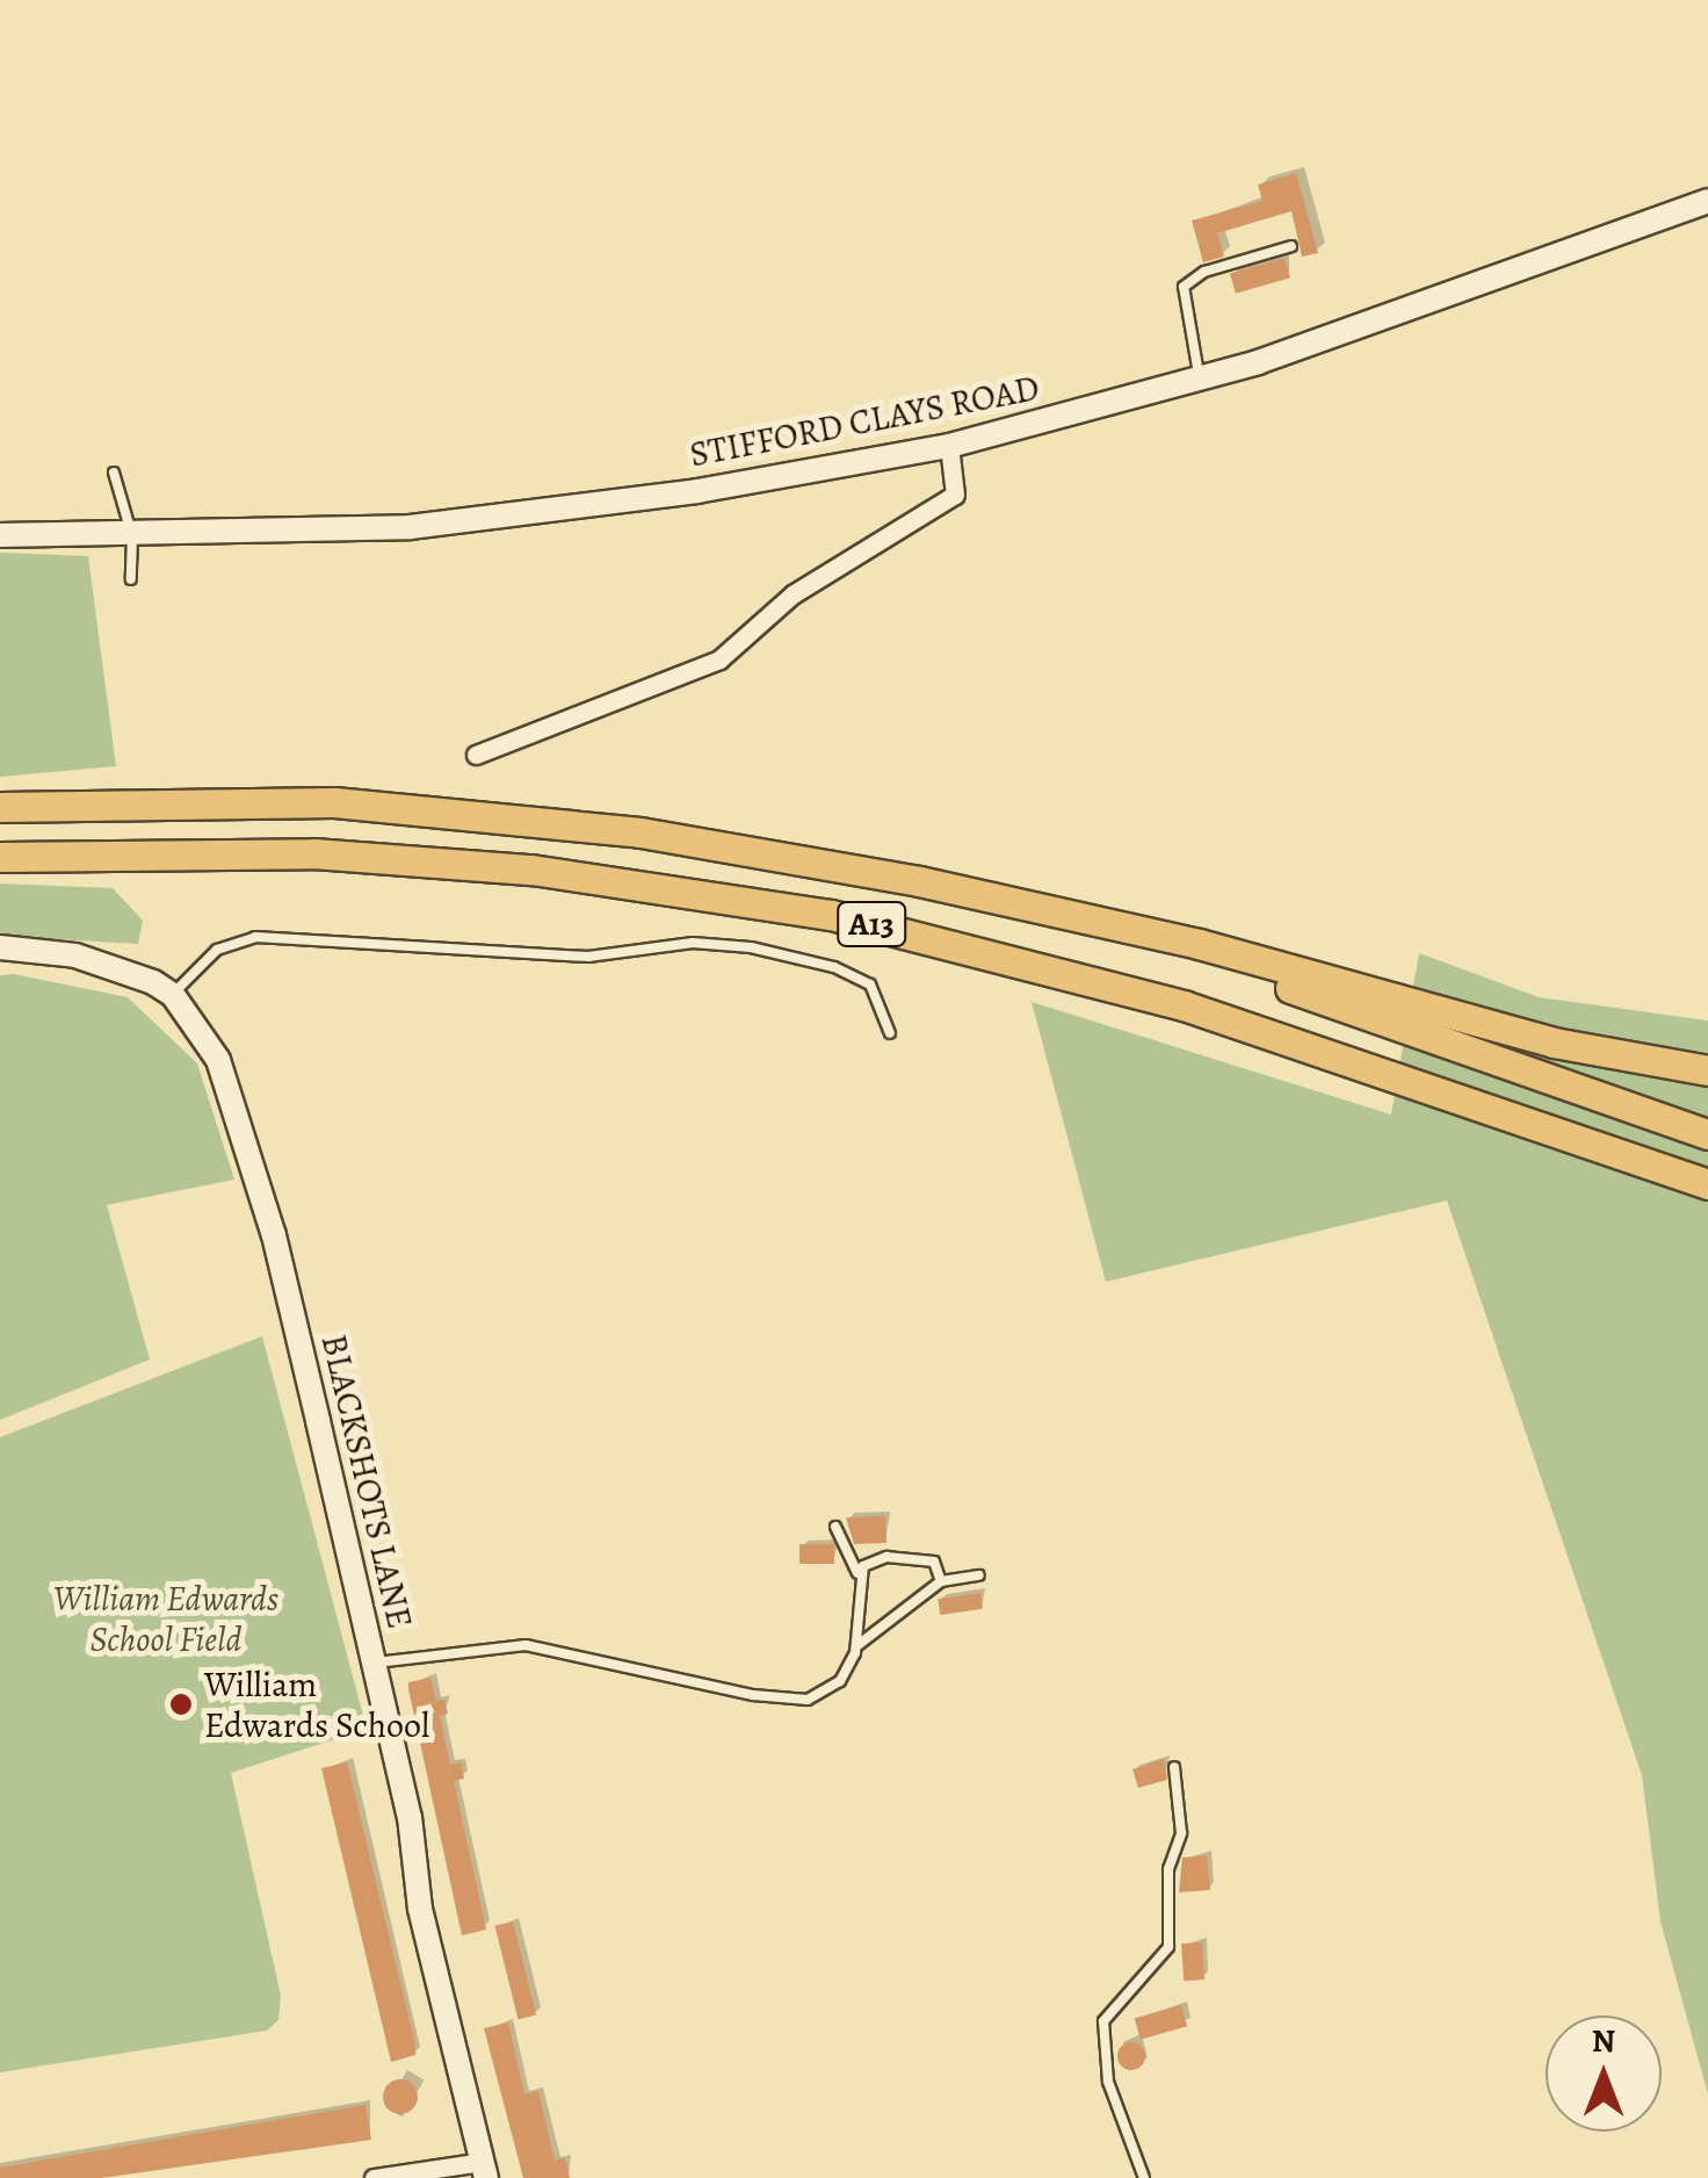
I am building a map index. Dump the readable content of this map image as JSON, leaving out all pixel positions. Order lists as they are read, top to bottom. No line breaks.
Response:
{"streets":{"highway":["A13"],"street":["STIFFORD CLAYS ROAD","BLACKSHOTS LANE"]},"parks":["William Edwards School Field"],"places":["William Edwards School"],"north":"top"}
